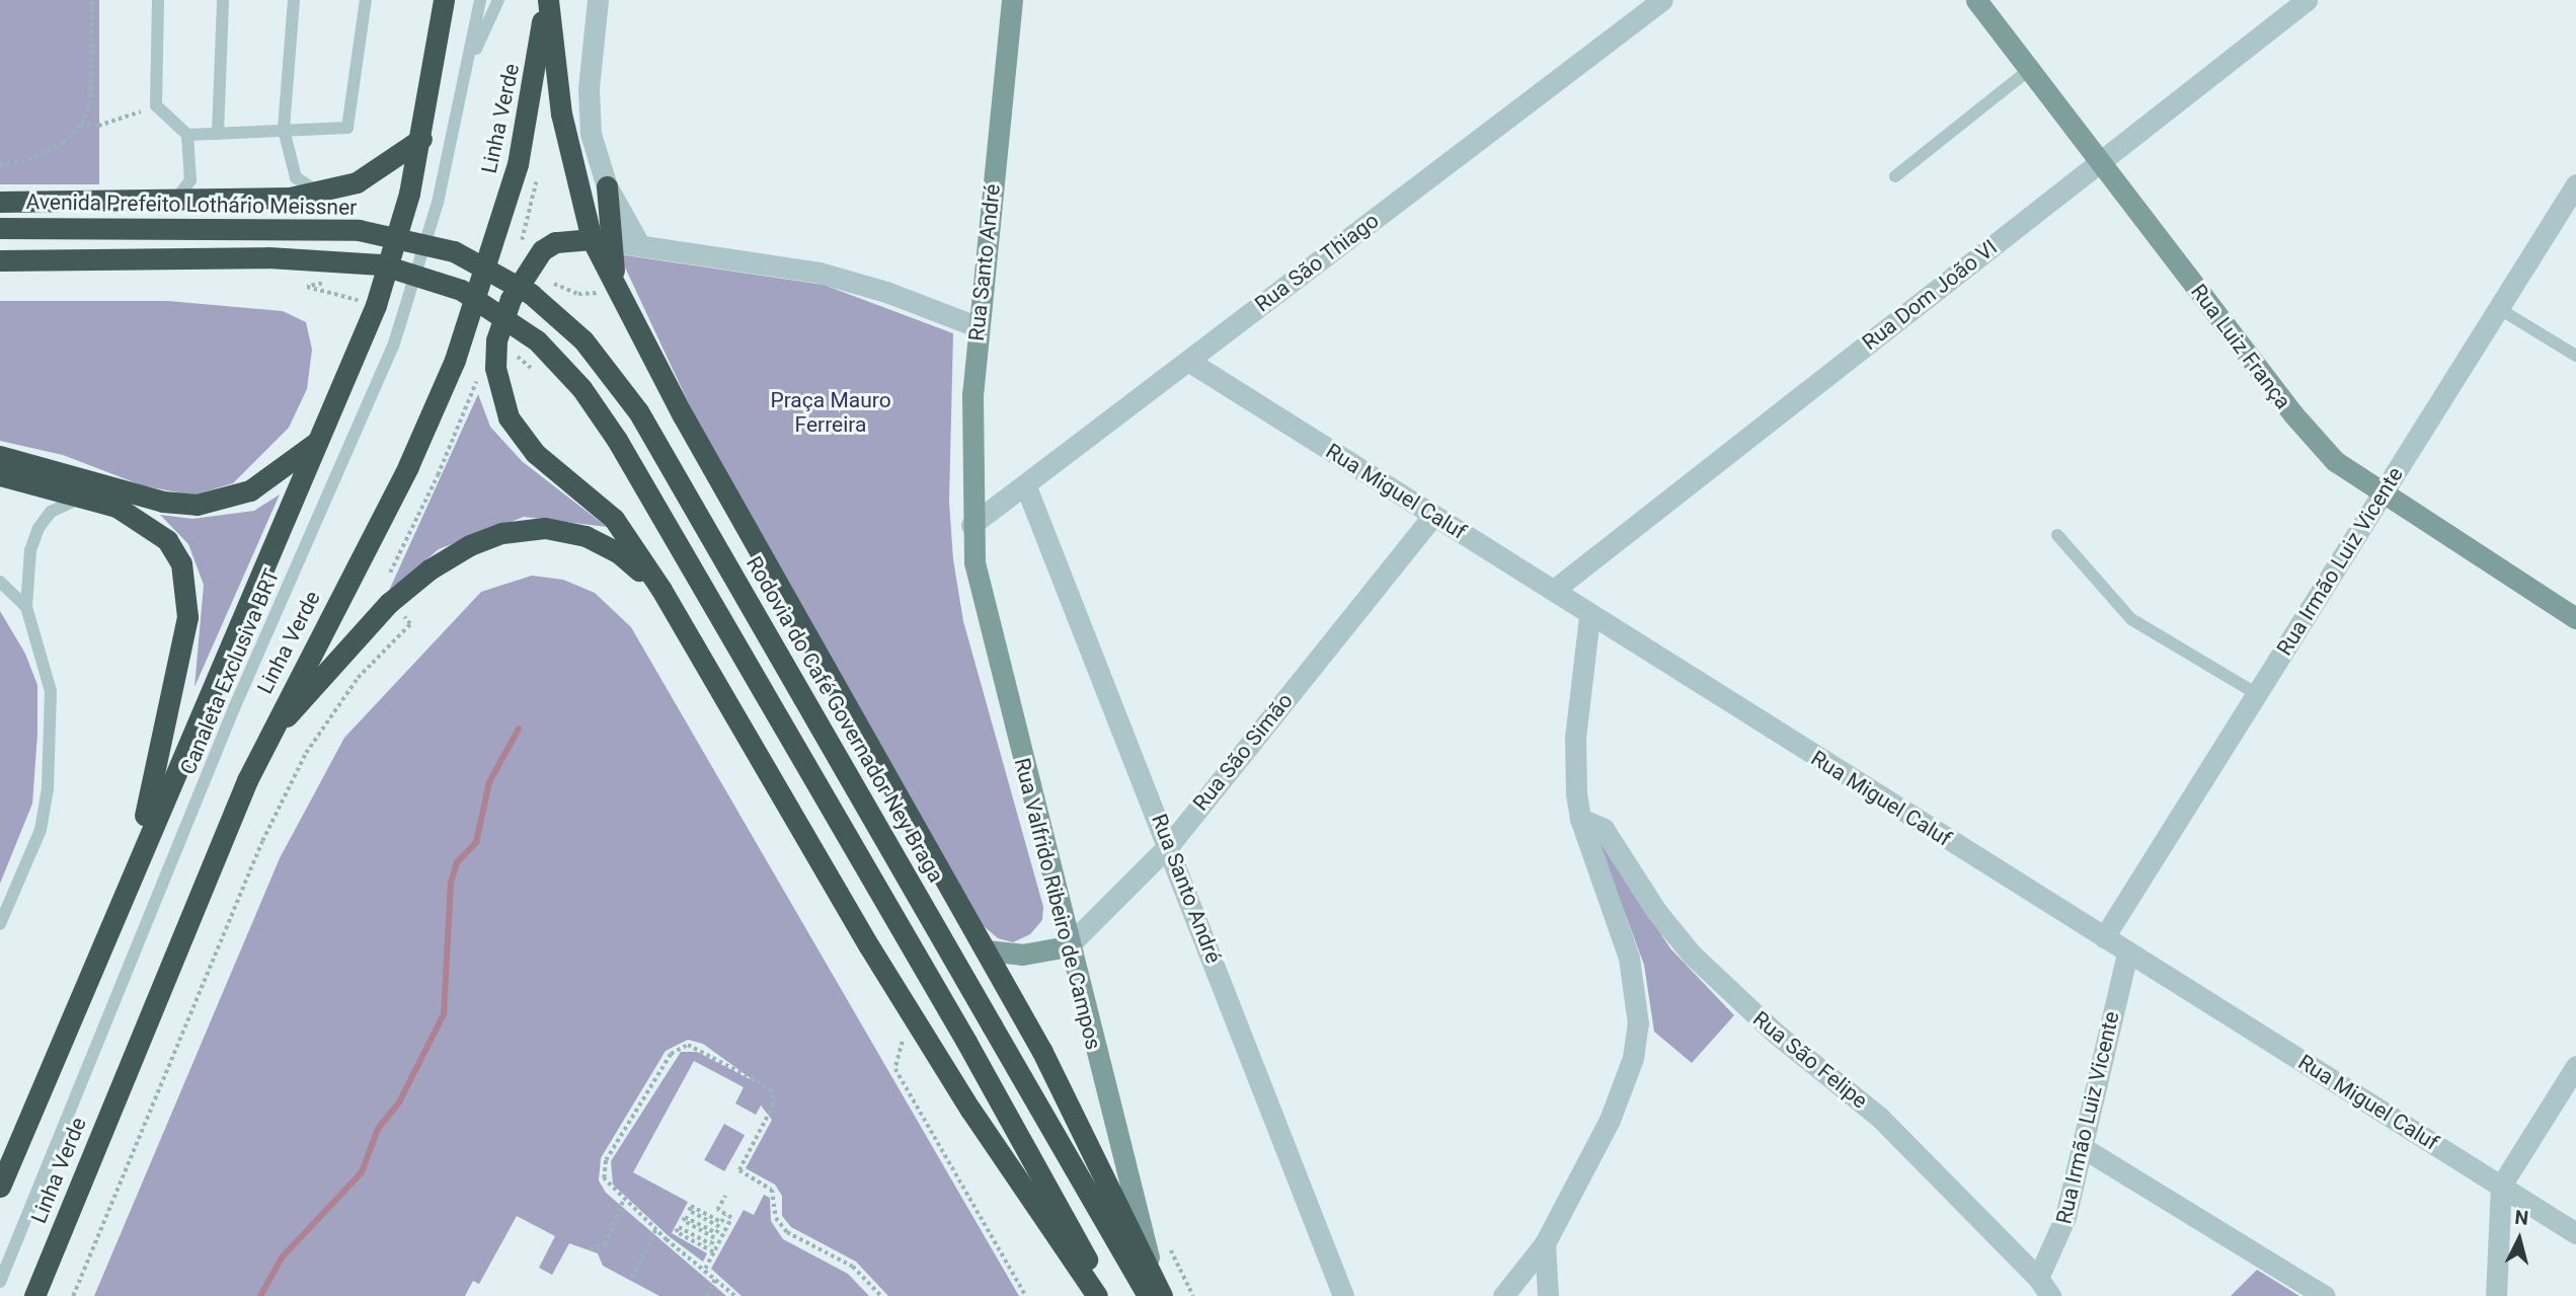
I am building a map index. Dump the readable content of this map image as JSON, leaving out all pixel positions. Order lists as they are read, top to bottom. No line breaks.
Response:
{"streets":{"highway":["Linha Verde","Avenida Prefeito Lothário Meissner","Rodovia do Café Governador Ney Braga"],"street":["Rua Santo André","Rua São Thiago","Rua Dom João VI","Rua Luiz França","Rua Miguel Caluf","Rua Irmão Luiz Vicente","Rua São Simão","Rua Valfrido Ribeiro de Campos","Rua São Felipe"],"lane":["Canaleta Exclusiva BRT"]},"crossings":[["Avenida Prefeito Lothário Meissner","Rodovia do Café Governador Ney Braga"],["Rua Santo André","Rua São Thiago"],["Rua Santo André","Rua São Simão"],["Rua Santo André","Rua Valfrido Ribeiro de Campos"],["Rua São Thiago","Rua Miguel Caluf"],["Rua São Thiago","Rua Valfrido Ribeiro de Campos"],["Rua Dom João VI","Rua Luiz França"],["Rua Dom João VI","Rua Miguel Caluf"],["Rua Luiz França","Rua Irmão Luiz Vicente"],["Rua Miguel Caluf","Rua Irmão Luiz Vicente"],["Rua Miguel Caluf","Rua São Simão"],["Rua Irmão Luiz Vicente","Rua São Felipe"],["Rodovia do Café Governador Ney Braga","Rua Valfrido Ribeiro de Campos"],["Rua São Simão","Rua Valfrido Ribeiro de Campos"]],"parks":["Praça Mauro Ferreira"],"north":"top"}
